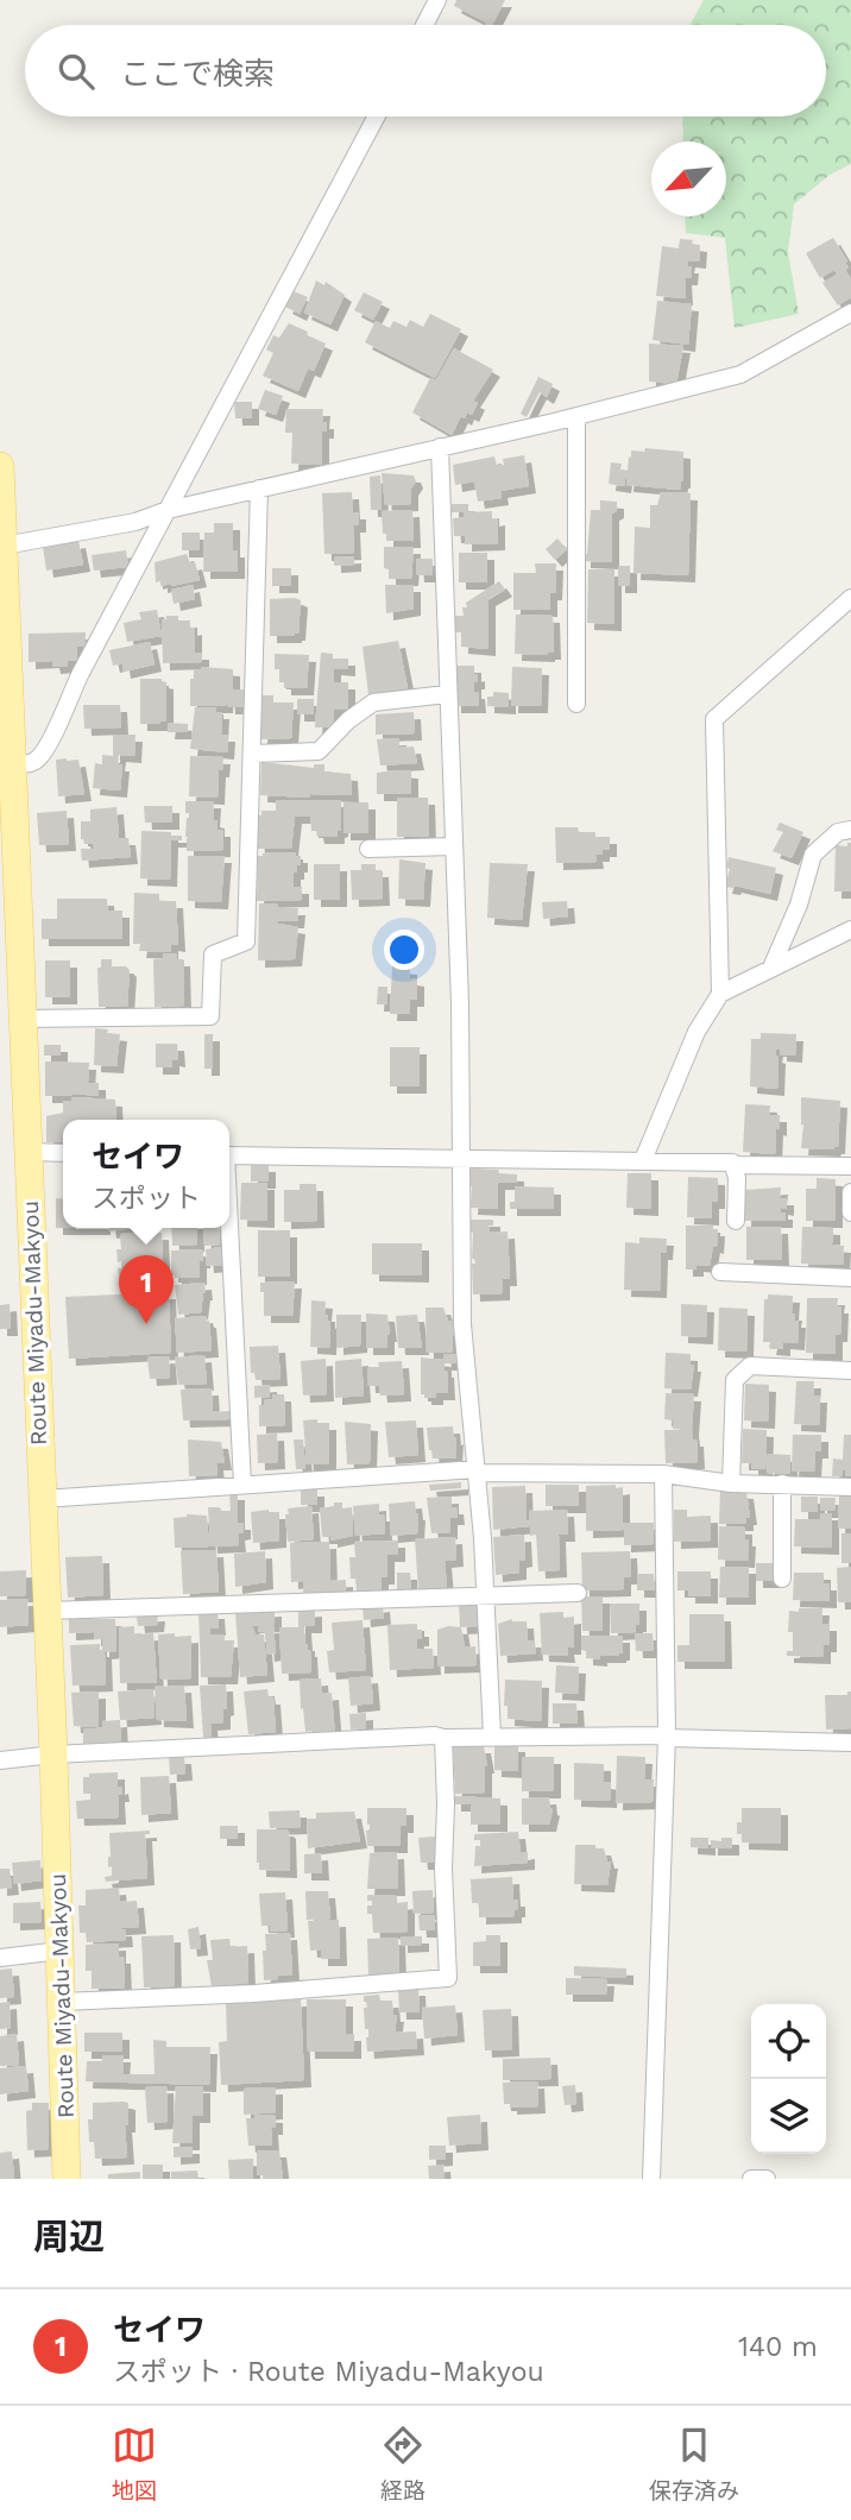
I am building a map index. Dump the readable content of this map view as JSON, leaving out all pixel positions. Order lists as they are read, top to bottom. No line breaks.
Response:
{"streets":{"main road":["Route Miyadu-Makyou"]},"north":"bottom left","page":{"search":"ここで検索","popup":["セイワ","スポット"],"pins":"1","heading":"周辺","list":[{"mark":"1","name":"セイワ","note":"スポット · Route Miyadu-Makyou","value":"140 m"}],"nav":["地図","経路","保存済み"]}}
